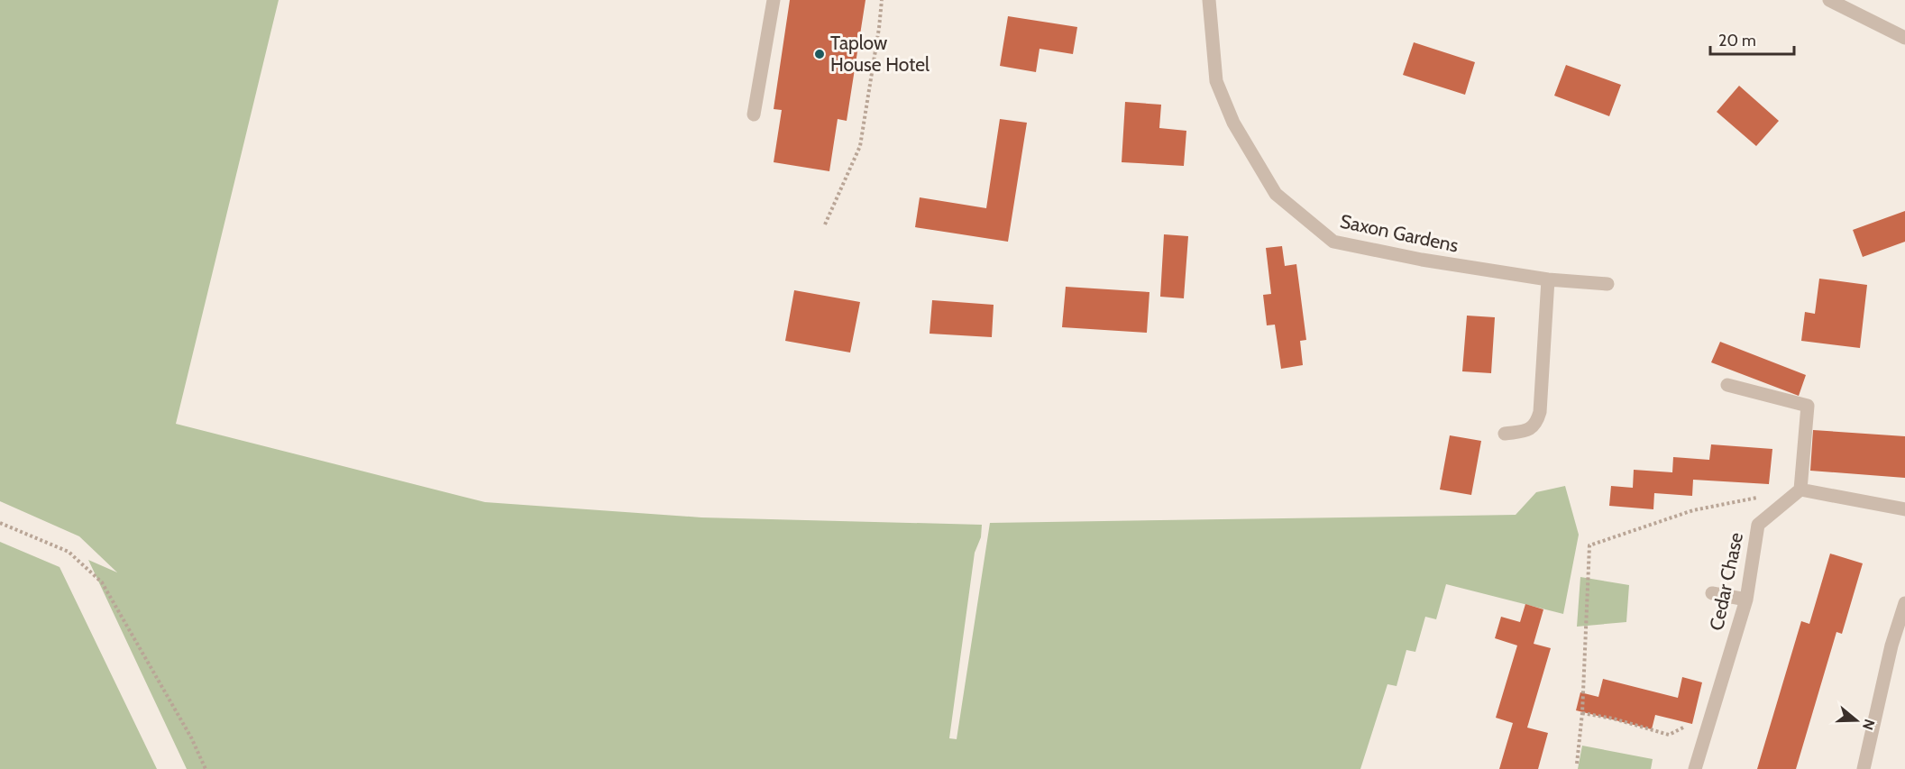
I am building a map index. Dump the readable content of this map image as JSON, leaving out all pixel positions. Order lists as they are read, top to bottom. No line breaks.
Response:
{"streets":{"street":["Saxon Gardens","Cedar Chase"]},"places":["Taplow House Hotel"],"scale_bar":"20 m","north":"right"}
